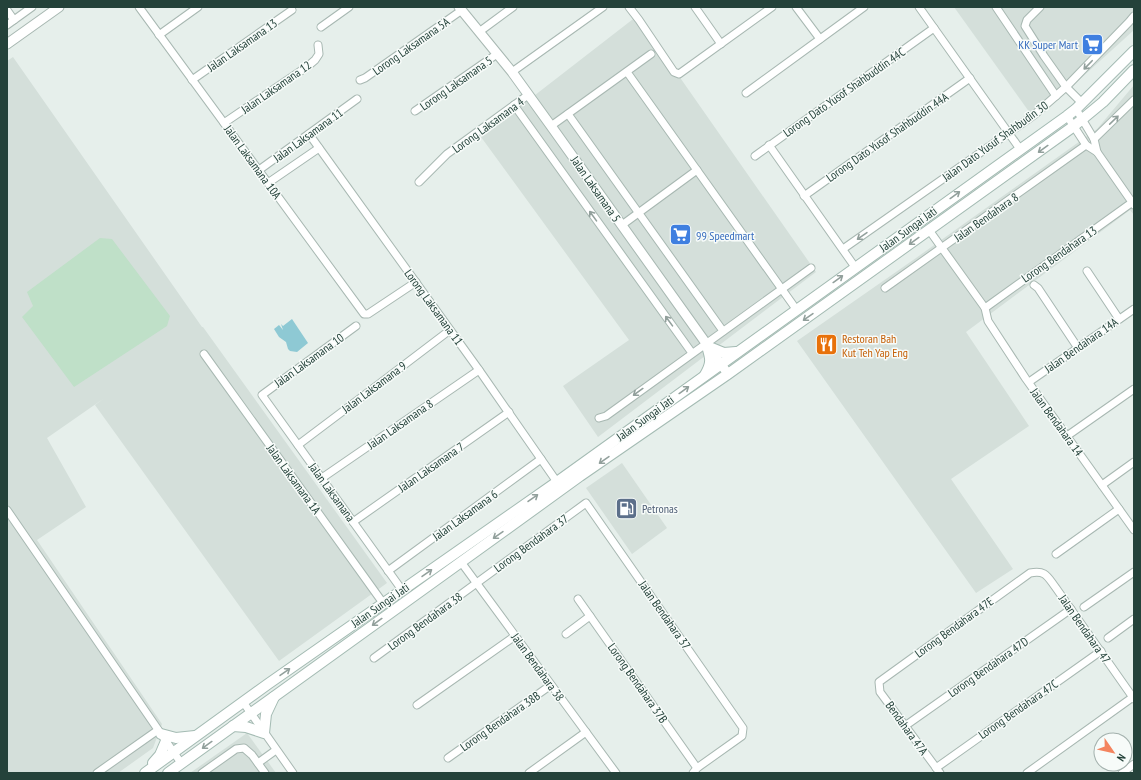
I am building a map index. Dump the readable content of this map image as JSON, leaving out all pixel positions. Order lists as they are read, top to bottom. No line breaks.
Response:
{"streets":{"main road":["Jalan Sungai Jati"],"street":["Jalan Laksamana 13","Lorong Laksamana 5A","Lorong Laksamana 5","Jalan Laksamana 12","Lorong Dato Yusof Shahbuddin 44C","Lorong Laksamana 4","Jalan Laksamana 11","Lorong Dato Yusof Shahbuddin 44A","Jalan Dato Yusuf Shahbudin 30","Jalan Laksamana 10A","Jalan Laksamana 5","Jalan Bendahara 8","Lorong Bendahara 13","Lorong Laksamana 11","Jalan Bendahara 14A","Jalan Laksamana 10","Jalan Laksamana 9","Jalan Bendahara 14","Jalan Laksamana 8","Jalan Laksamana 7","Jalan Laksamana 1A","Jalan Laksamana","Jalan Laksamana 6","Lorong Bendahara 37","Jalan Bendahara 37","Lorong Bendahara 38","Lorong Bendahara 47E","Jalan Bendahara 47","Jalan Bendahara 38","Lorong Bendahara 47D","Lorong Bendahara 37B","Lorong Bendahara 47C","Lorong Bendahara 38B","Bendahara 47A"]},"crossings":[["Jalan Laksamana 13","Jalan Laksamana 10A"],["Lorong Laksamana 5A","Jalan Laksamana 5"],["Lorong Laksamana 5","Jalan Laksamana 5"],["Jalan Laksamana 12","Jalan Laksamana 10A"],["Lorong Laksamana 4","Jalan Laksamana 5"],["Jalan Laksamana 11","Jalan Laksamana 10A"],["Jalan Laksamana 11","Lorong Laksamana 11"],["Jalan Laksamana 10A","Lorong Laksamana 11"],["Jalan Laksamana 5","Jalan Sungai Jati"],["Jalan Bendahara 8","Jalan Bendahara 14"],["Jalan Sungai Jati","Lorong Laksamana 11"],["Jalan Sungai Jati","Jalan Bendahara 14"],["Jalan Sungai Jati","Jalan Laksamana 1A"],["Jalan Sungai Jati","Jalan Laksamana"],["Jalan Sungai Jati","Jalan Bendahara 38"],["Lorong Bendahara 13","Jalan Bendahara 14"],["Lorong Laksamana 11","Jalan Laksamana 9"],["Lorong Laksamana 11","Jalan Laksamana 8"],["Lorong Laksamana 11","Jalan Laksamana 7"],["Lorong Laksamana 11","Jalan Laksamana 6"],["Jalan Bendahara 14A","Jalan Bendahara 14"],["Jalan Laksamana 10","Jalan Laksamana"],["Jalan Laksamana 9","Jalan Laksamana"],["Jalan Laksamana 8","Jalan Laksamana"],["Jalan Laksamana 7","Jalan Laksamana"],["Jalan Laksamana","Jalan Laksamana 6"],["Lorong Bendahara 37","Jalan Bendahara 37"],["Lorong Bendahara 37","Lorong Bendahara 38"],["Lorong Bendahara 37","Jalan Bendahara 38"],["Jalan Bendahara 37","Lorong Bendahara 37B"],["Lorong Bendahara 38","Jalan Bendahara 38"],["Lorong Bendahara 47E","Jalan Bendahara 47"],["Lorong Bendahara 47E","Bendahara 47A"],["Jalan Bendahara 47","Lorong Bendahara 47D"],["Jalan Bendahara 47","Lorong Bendahara 47C"],["Jalan Bendahara 38","Lorong Bendahara 38B"],["Lorong Bendahara 47D","Bendahara 47A"],["Lorong Bendahara 47C","Bendahara 47A"]],"one_way":["Jalan Dato Yusuf Shahbudin 30"],"places":{"supermarket":["KK Super Mart","99 Speedmart"],"restaurant":["Restoran Bah Kut Teh Yap Eng"],"fuel station":["Petronas"]},"north":"bottom right"}
